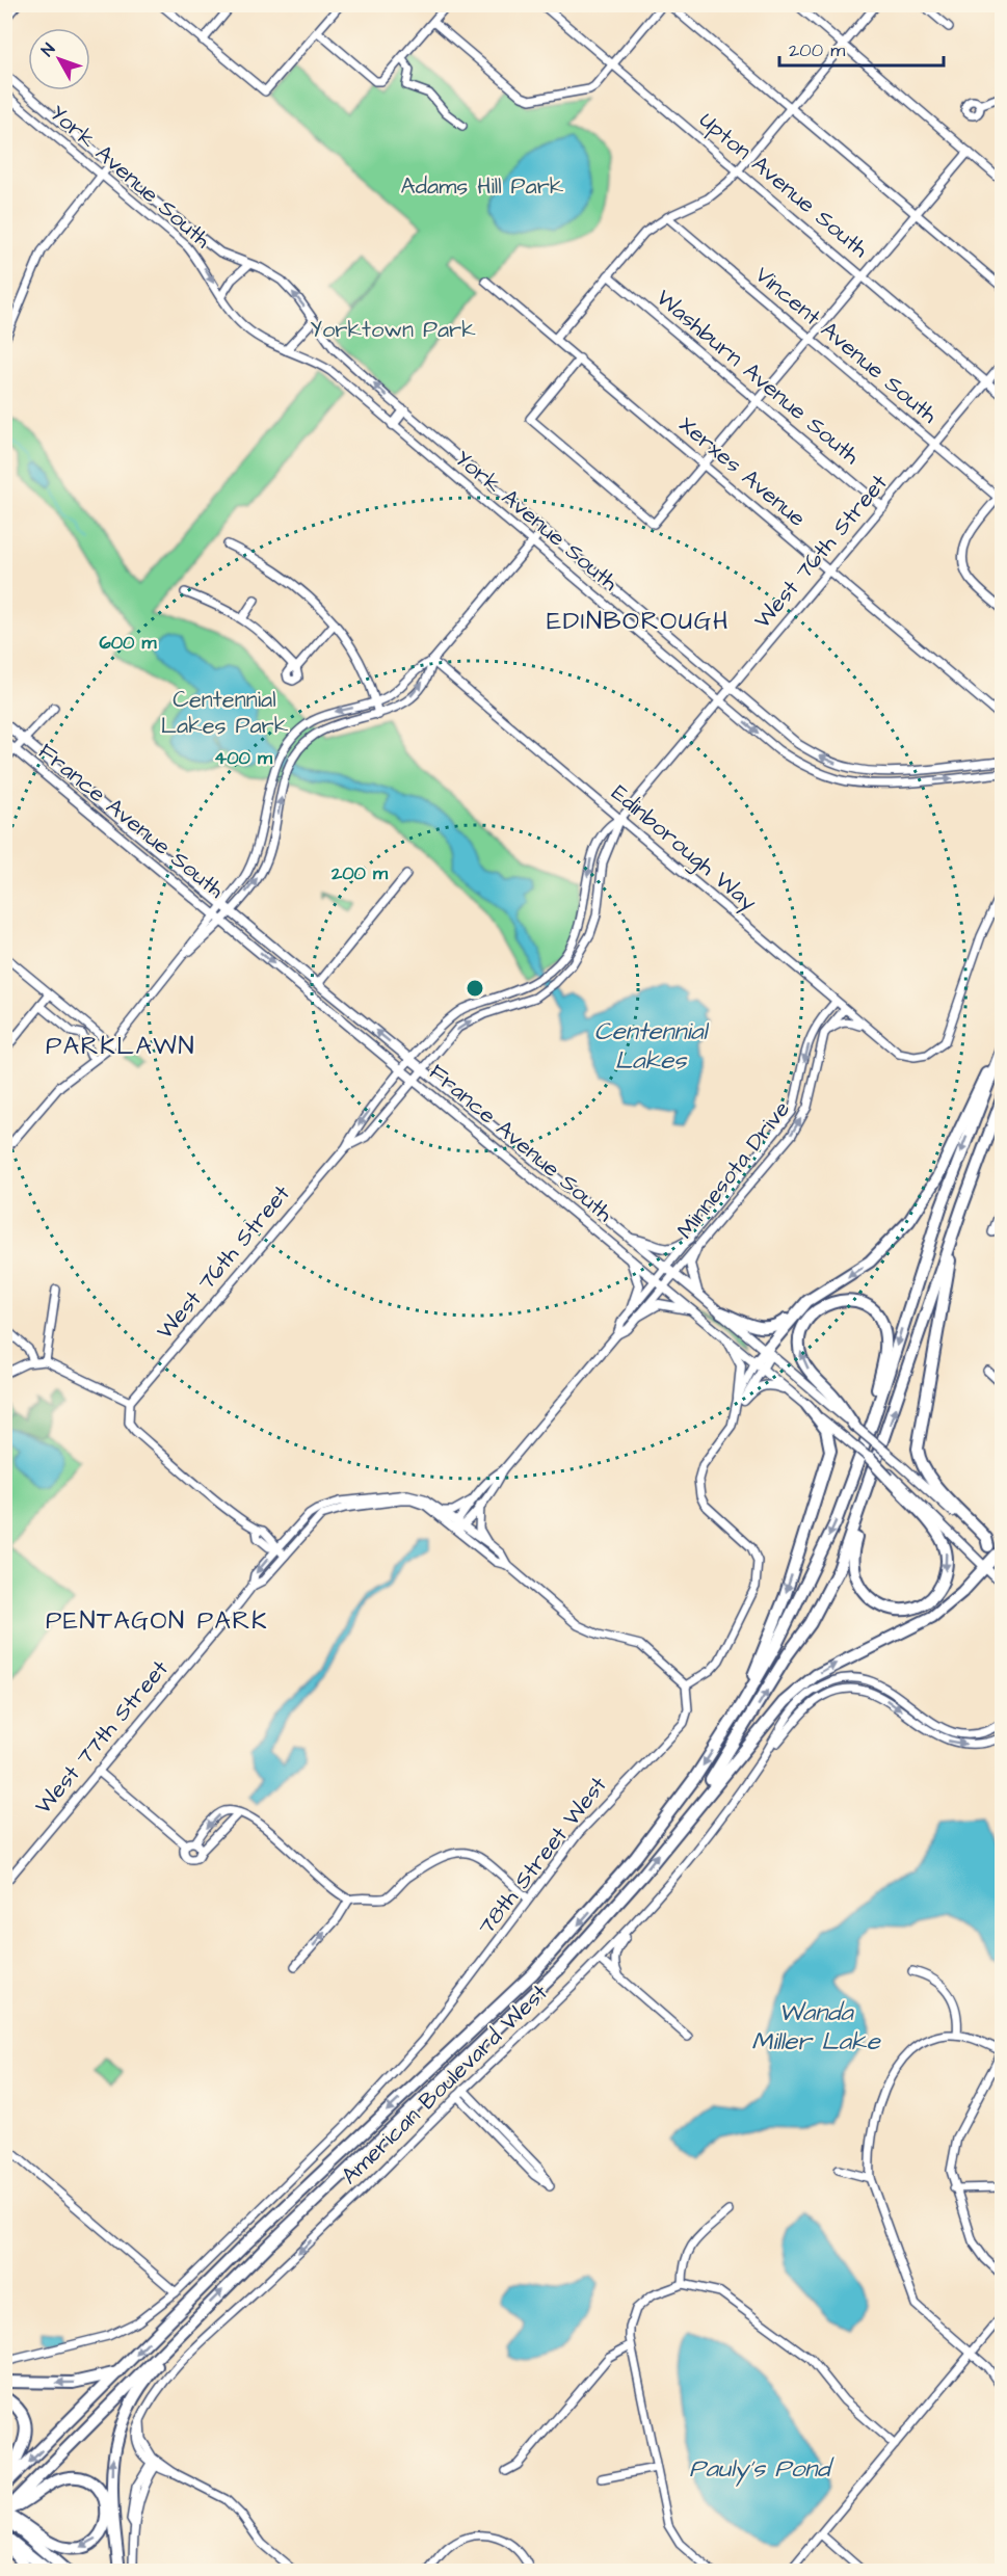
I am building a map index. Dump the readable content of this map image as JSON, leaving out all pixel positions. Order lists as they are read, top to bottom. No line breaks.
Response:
{"streets":{"main road":["France Avenue South"],"street":["York Avenue South","Upton Avenue South","Vincent Avenue South","Washburn Avenue South","Xerxes Avenue","West 76th Street","Edinborough Way","Minnesota Drive","West 77th Street","78th Street West","American Boulevard West"]},"crossings":[["York Avenue South","West 76th Street"],["Upton Avenue South","West 76th Street"],["Vincent Avenue South","West 76th Street"],["Washburn Avenue South","West 76th Street"],["Xerxes Avenue","West 76th Street"],["West 76th Street","France Avenue South"],["West 76th Street","Edinborough Way"],["France Avenue South","Minnesota Drive"],["Edinborough Way","Minnesota Drive"],["Minnesota Drive","West 77th Street"]],"districts":["EDINBOROUGH","PARKLAWN","PENTAGON PARK"],"water":["Centennial Lakes","Wanda Miller Lake","Pauly's Pond"],"parks":["Adams Hill Park","Yorktown Park","Centennial Lakes Park"],"scale_bar":"200 m","north":"top left","rings":["600 m","400 m","200 m"]}
